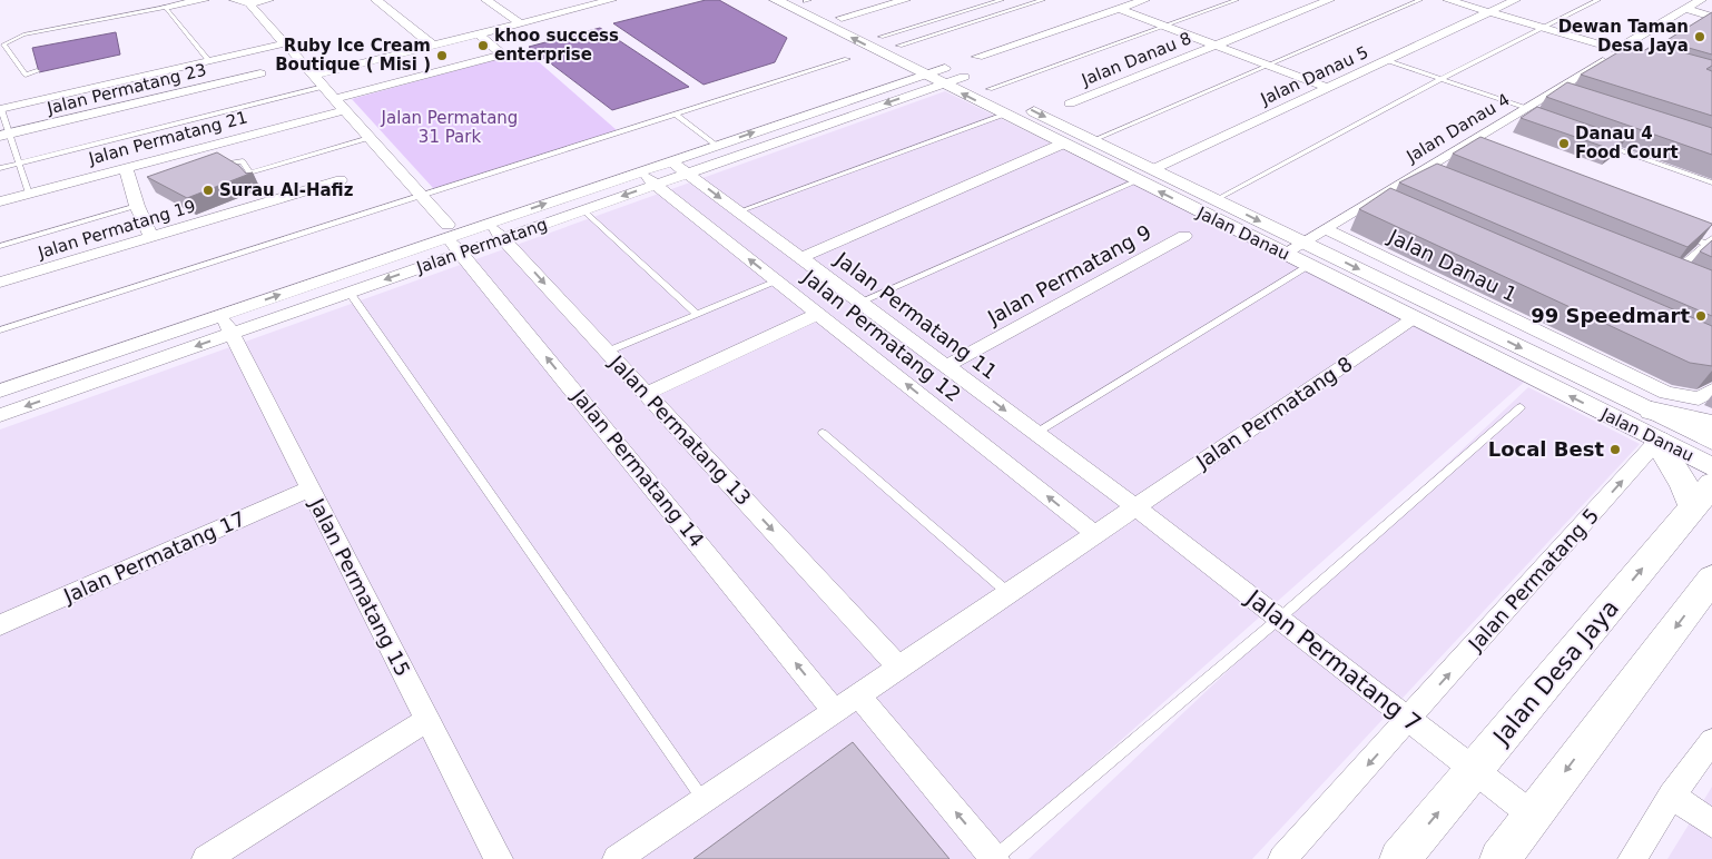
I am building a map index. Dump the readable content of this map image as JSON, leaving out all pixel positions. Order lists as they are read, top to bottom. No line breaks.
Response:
{"streets":{"main road":["Jalan Desa Jaya"],"street":["Jalan Danau 8","Jalan Danau 5","Jalan Permatang 23","Jalan Danau 4","Jalan Permatang 21","Jalan Permatang 19","Jalan Danau","Jalan Permatang","Jalan Danau 1","Jalan Permatang 9","Jalan Permatang 11","Jalan Permatang 12","Jalan Permatang 8","Jalan Permatang 13","Jalan Permatang 14","Jalan Permatang 17","Jalan Permatang 5","Jalan Permatang 15","Jalan Permatang 7"]},"crossings":[["Jalan Danau 5","Jalan Danau"],["Jalan Danau 4","Jalan Danau"],["Jalan Danau 4","Jalan Danau 1"],["Jalan Permatang 21","Jalan Permatang 14"],["Jalan Danau","Jalan Permatang"],["Jalan Danau","Jalan Permatang 8"],["Jalan Danau","Jalan Permatang 5"],["Jalan Permatang","Jalan Permatang 11"],["Jalan Permatang","Jalan Permatang 12"],["Jalan Permatang","Jalan Permatang 13"],["Jalan Permatang","Jalan Permatang 14"],["Jalan Permatang","Jalan Permatang 15"],["Jalan Permatang 9","Jalan Permatang 11"],["Jalan Permatang 11","Jalan Permatang 8"],["Jalan Permatang 11","Jalan Permatang 7"],["Jalan Permatang 12","Jalan Permatang 8"],["Jalan Permatang 8","Jalan Permatang 13"],["Jalan Permatang 8","Jalan Permatang 14"],["Jalan Permatang 8","Jalan Permatang 7"],["Jalan Permatang 17","Jalan Permatang 15"],["Jalan Permatang 5","Jalan Permatang 7"],["Jalan Permatang 7","Jalan Desa Jaya"]],"one_way":["Jalan Permatang 12","Jalan Permatang 13","Jalan Permatang 14"],"parks":["Jalan Permatang 31 Park"],"places":["Dewan Taman Desa Jaya","khoo success enterprise","Ruby Ice Cream Boutique ( Misi )","Danau 4 Food Court","Surau Al-Hafiz","99 Speedmart","Local Best"]}
